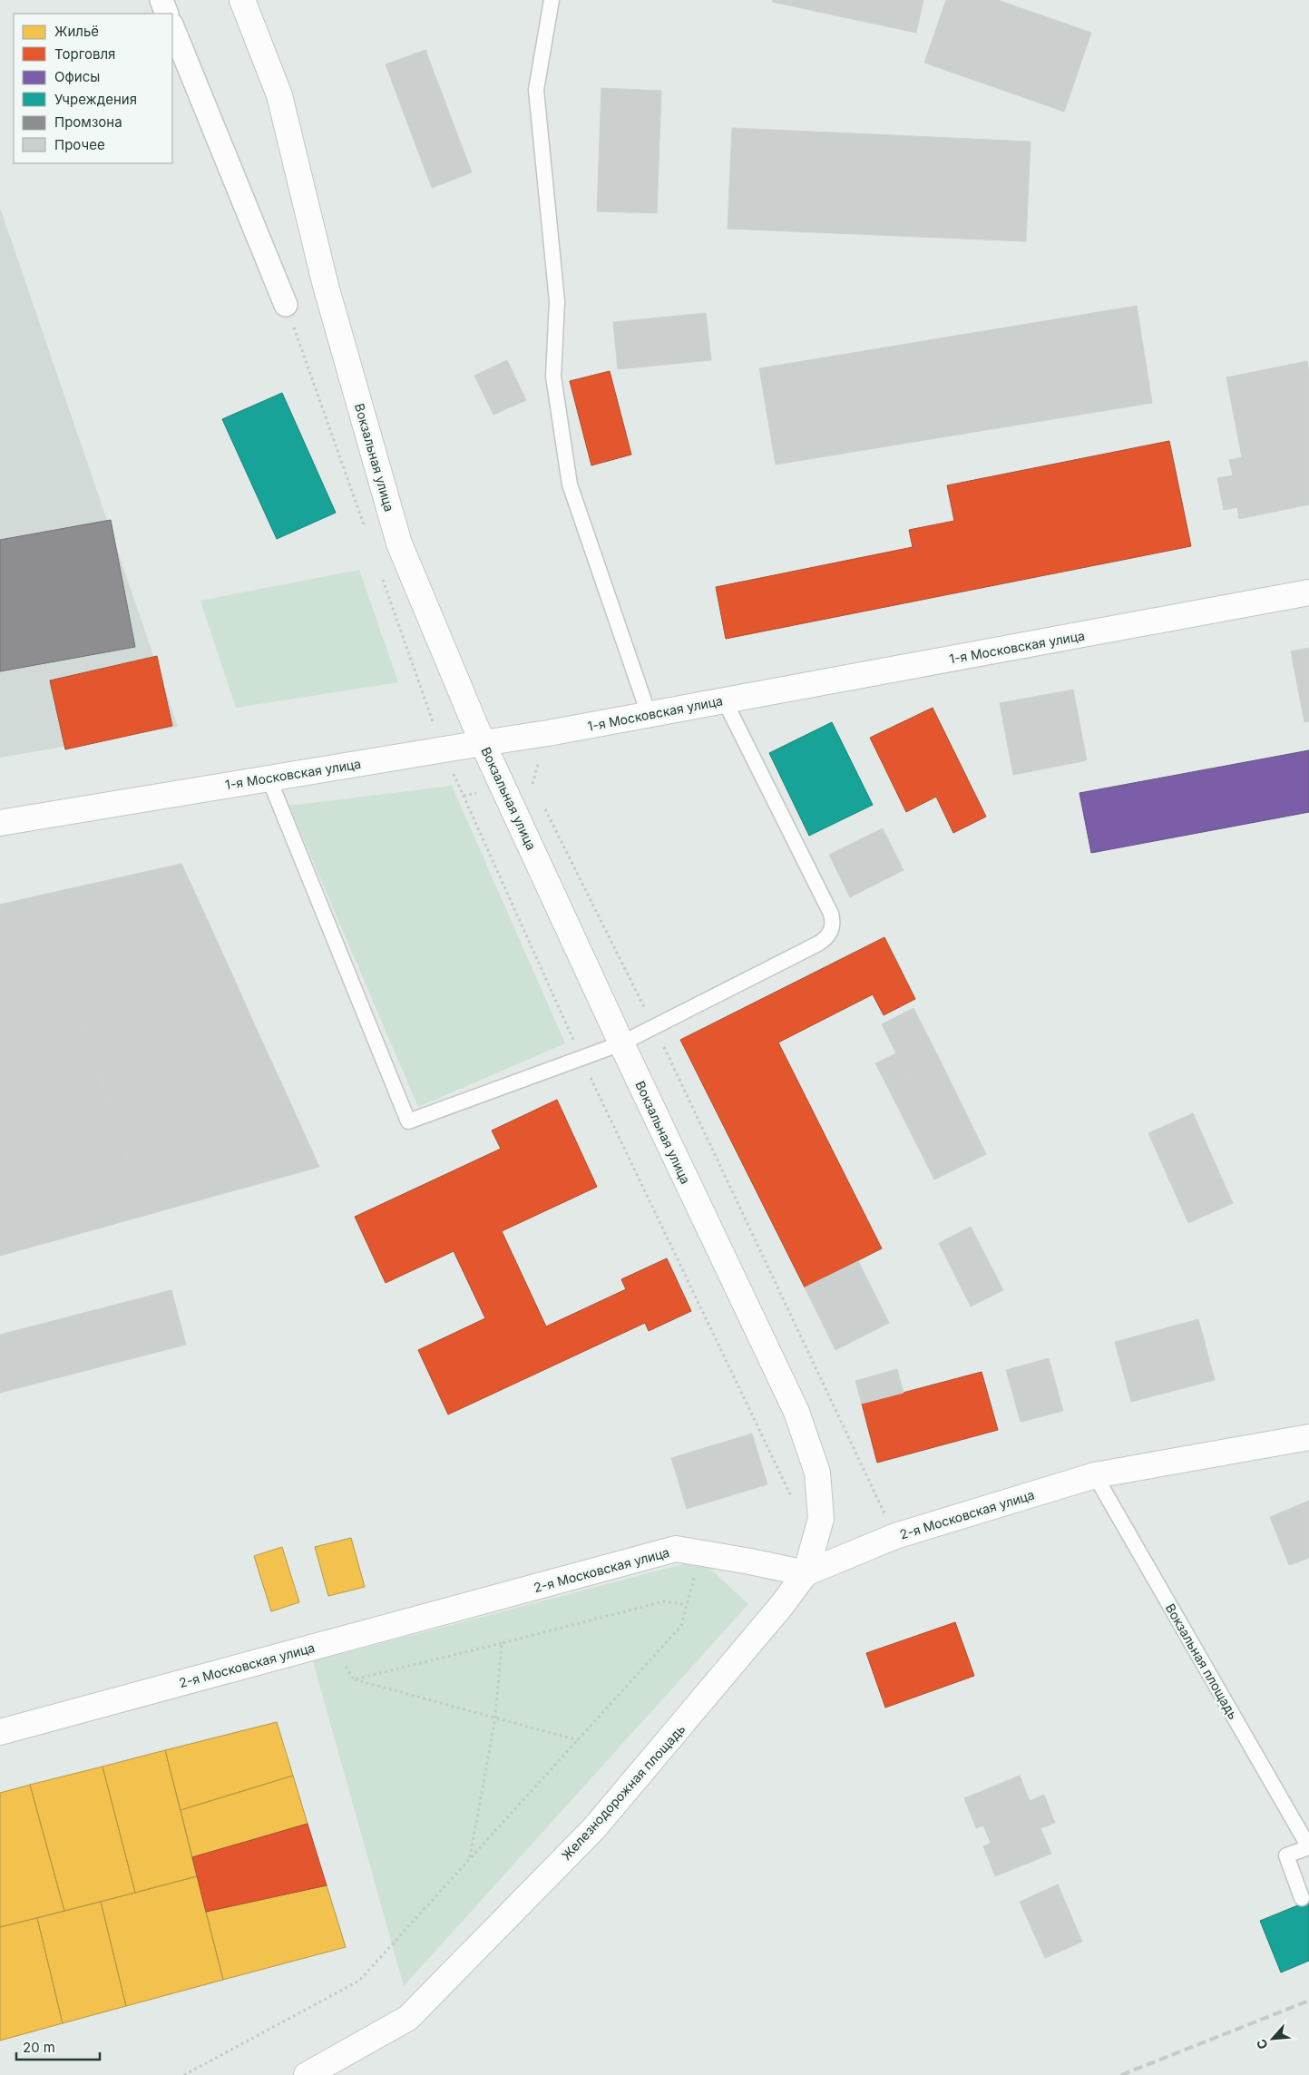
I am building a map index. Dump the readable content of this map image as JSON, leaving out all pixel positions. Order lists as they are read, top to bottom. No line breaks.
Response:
{"streets":{"main road":["Вокзальная улица","1-я Московская улица","2-я Московская улица","Железнодорожная площадь"],"lane":["Вокзальная площадь"]},"crossings":[["Вокзальная улица","1-я Московская улица"],["Вокзальная улица","2-я Московская улица"],["Вокзальная улица","Железнодорожная площадь"],["2-я Московская улица","Вокзальная площадь"],["2-я Московская улица","Железнодорожная площадь"]],"legend":["Жильё","Торговля","Офисы","Учреждения","Промзона","Прочее"],"scale_bar":"20 m","north":"bottom left"}
